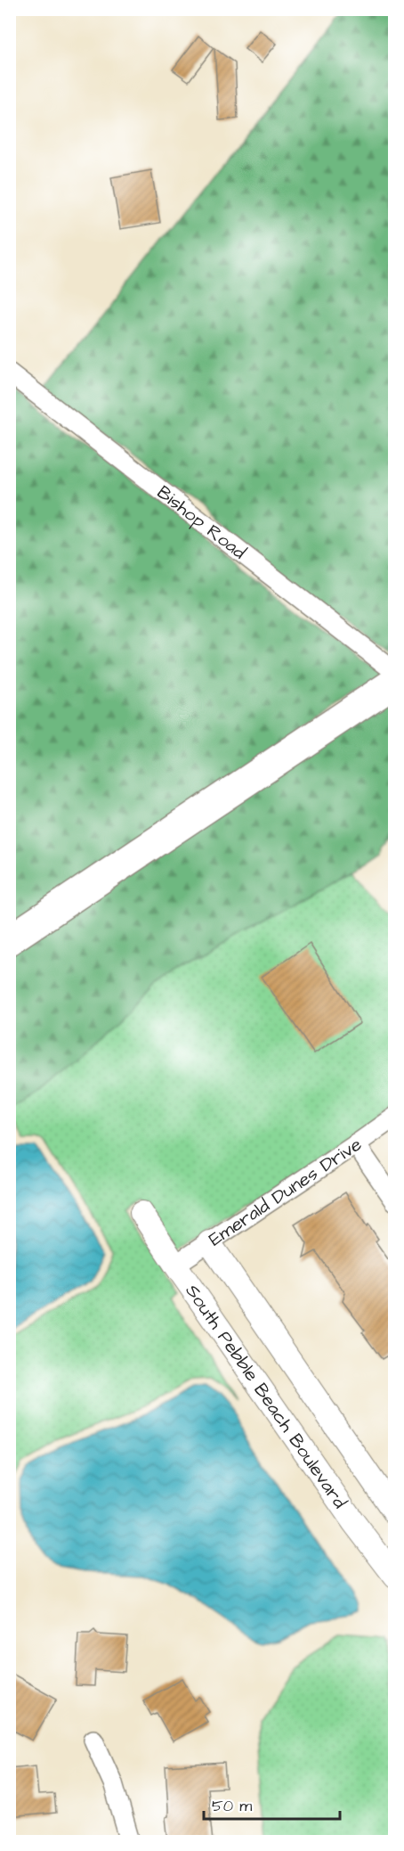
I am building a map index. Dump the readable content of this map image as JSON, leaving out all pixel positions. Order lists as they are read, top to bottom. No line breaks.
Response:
{"streets":{"street":["Bishop Road","Emerald Dunes Drive","South Pebble Beach Boulevard"]},"crossings":[["Emerald Dunes Drive","South Pebble Beach Boulevard"]],"scale_bar":"50 m"}
